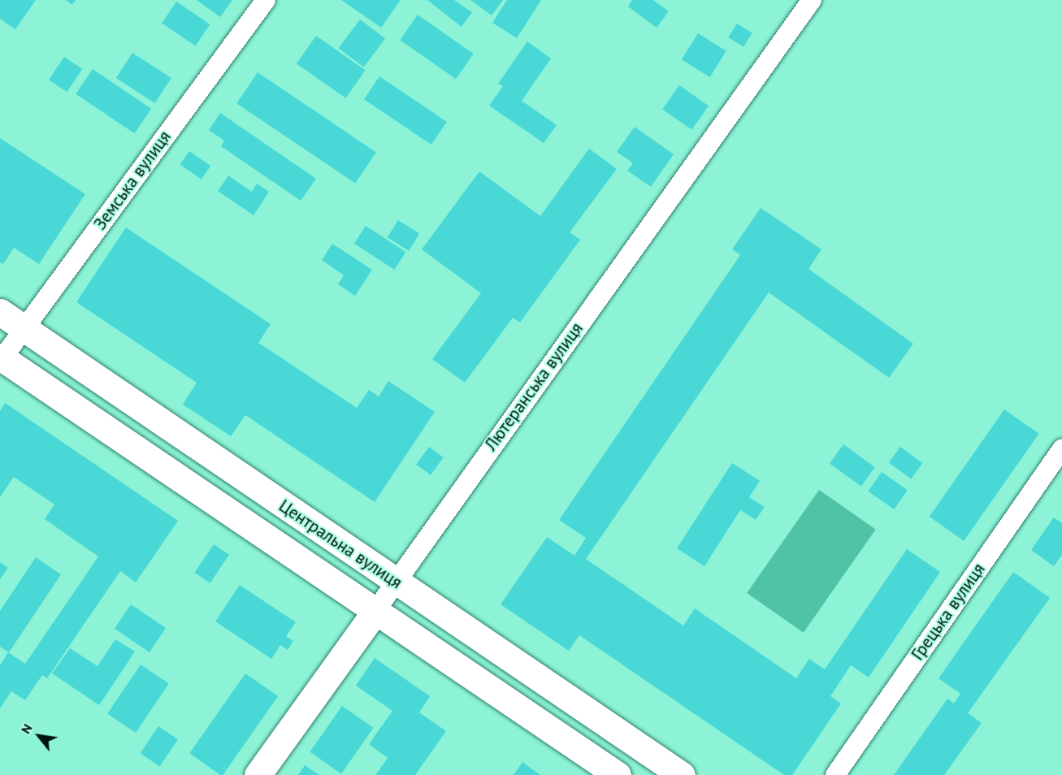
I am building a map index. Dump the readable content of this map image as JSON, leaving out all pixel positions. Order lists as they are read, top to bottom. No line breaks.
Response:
{"streets":{"main road":["Лютеранська вулиця","Центральна вулиця"],"street":["Земська вулиця","Грецька вулиця"]},"crossings":[["Земська вулиця","Центральна вулиця"],["Лютеранська вулиця","Центральна вулиця"]],"north":"top left"}
